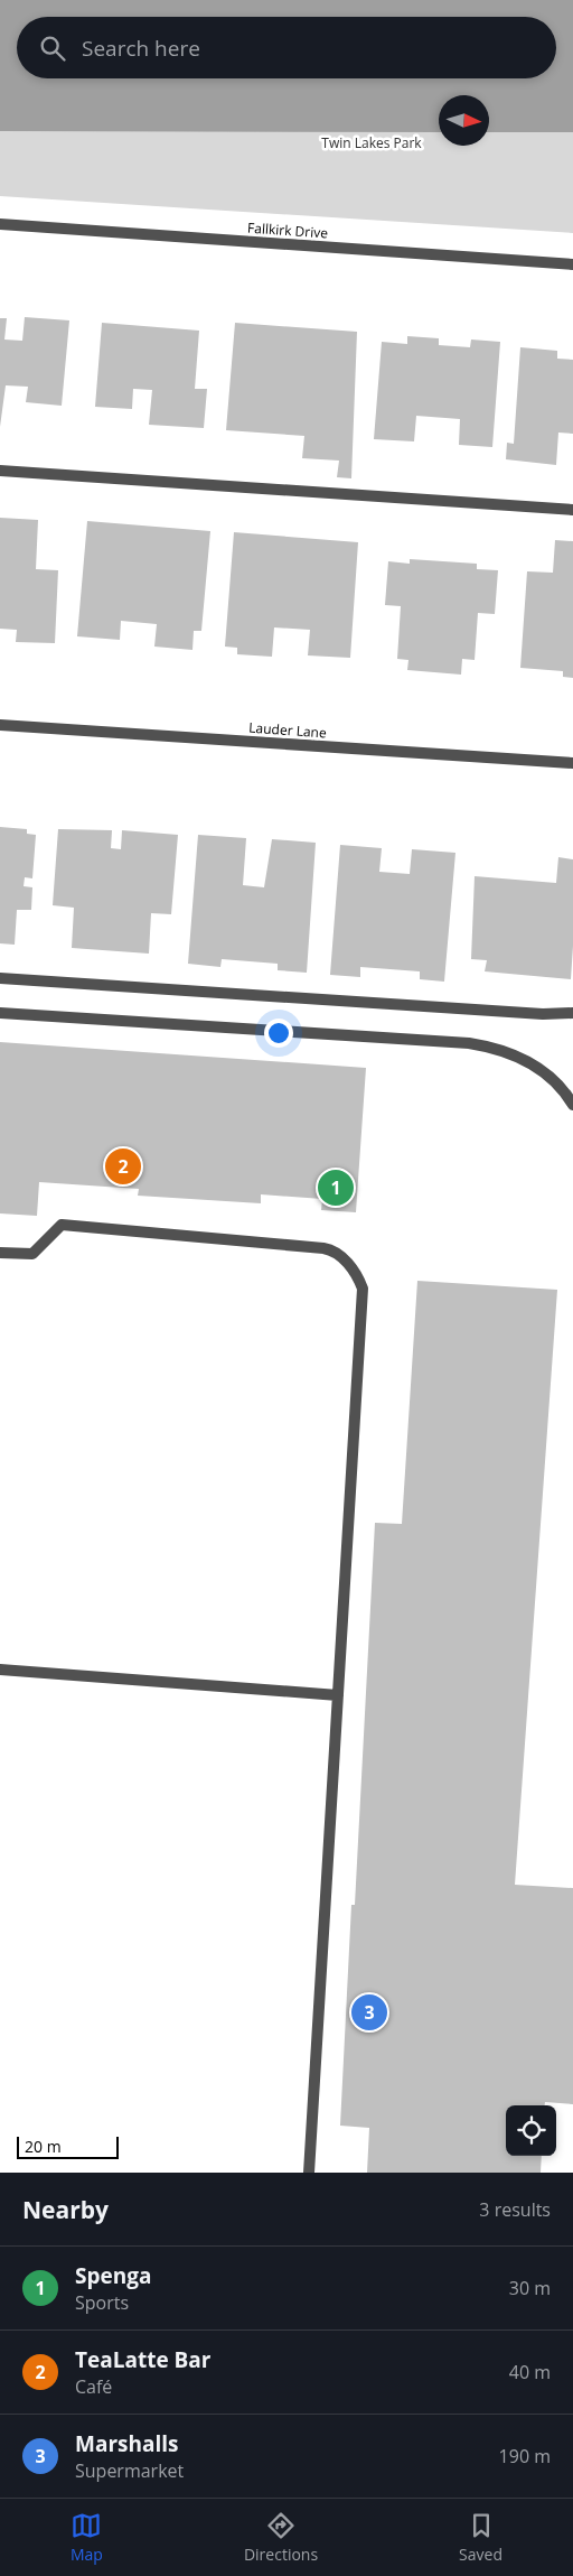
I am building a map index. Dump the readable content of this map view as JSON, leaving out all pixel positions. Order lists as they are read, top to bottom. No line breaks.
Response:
{"streets":{"street":["Fallkirk Drive","Lauder Lane"]},"parks":["Twin Lakes Park"],"scale_bar":"20 m","north":"right","page":{"search":"Search here","pins":["2","1","3"],"scale":"20 m","heading":["Nearby","3 results"],"list":[{"mark":"1","name":"Spenga","note":"Sports","value":"30 m"},{"mark":"2","name":"TeaLatte Bar","note":"Café","value":"40 m"},{"mark":"3","name":"Marshalls","note":"Supermarket","value":"190 m"}],"nav":["Map","Directions","Saved"]}}
